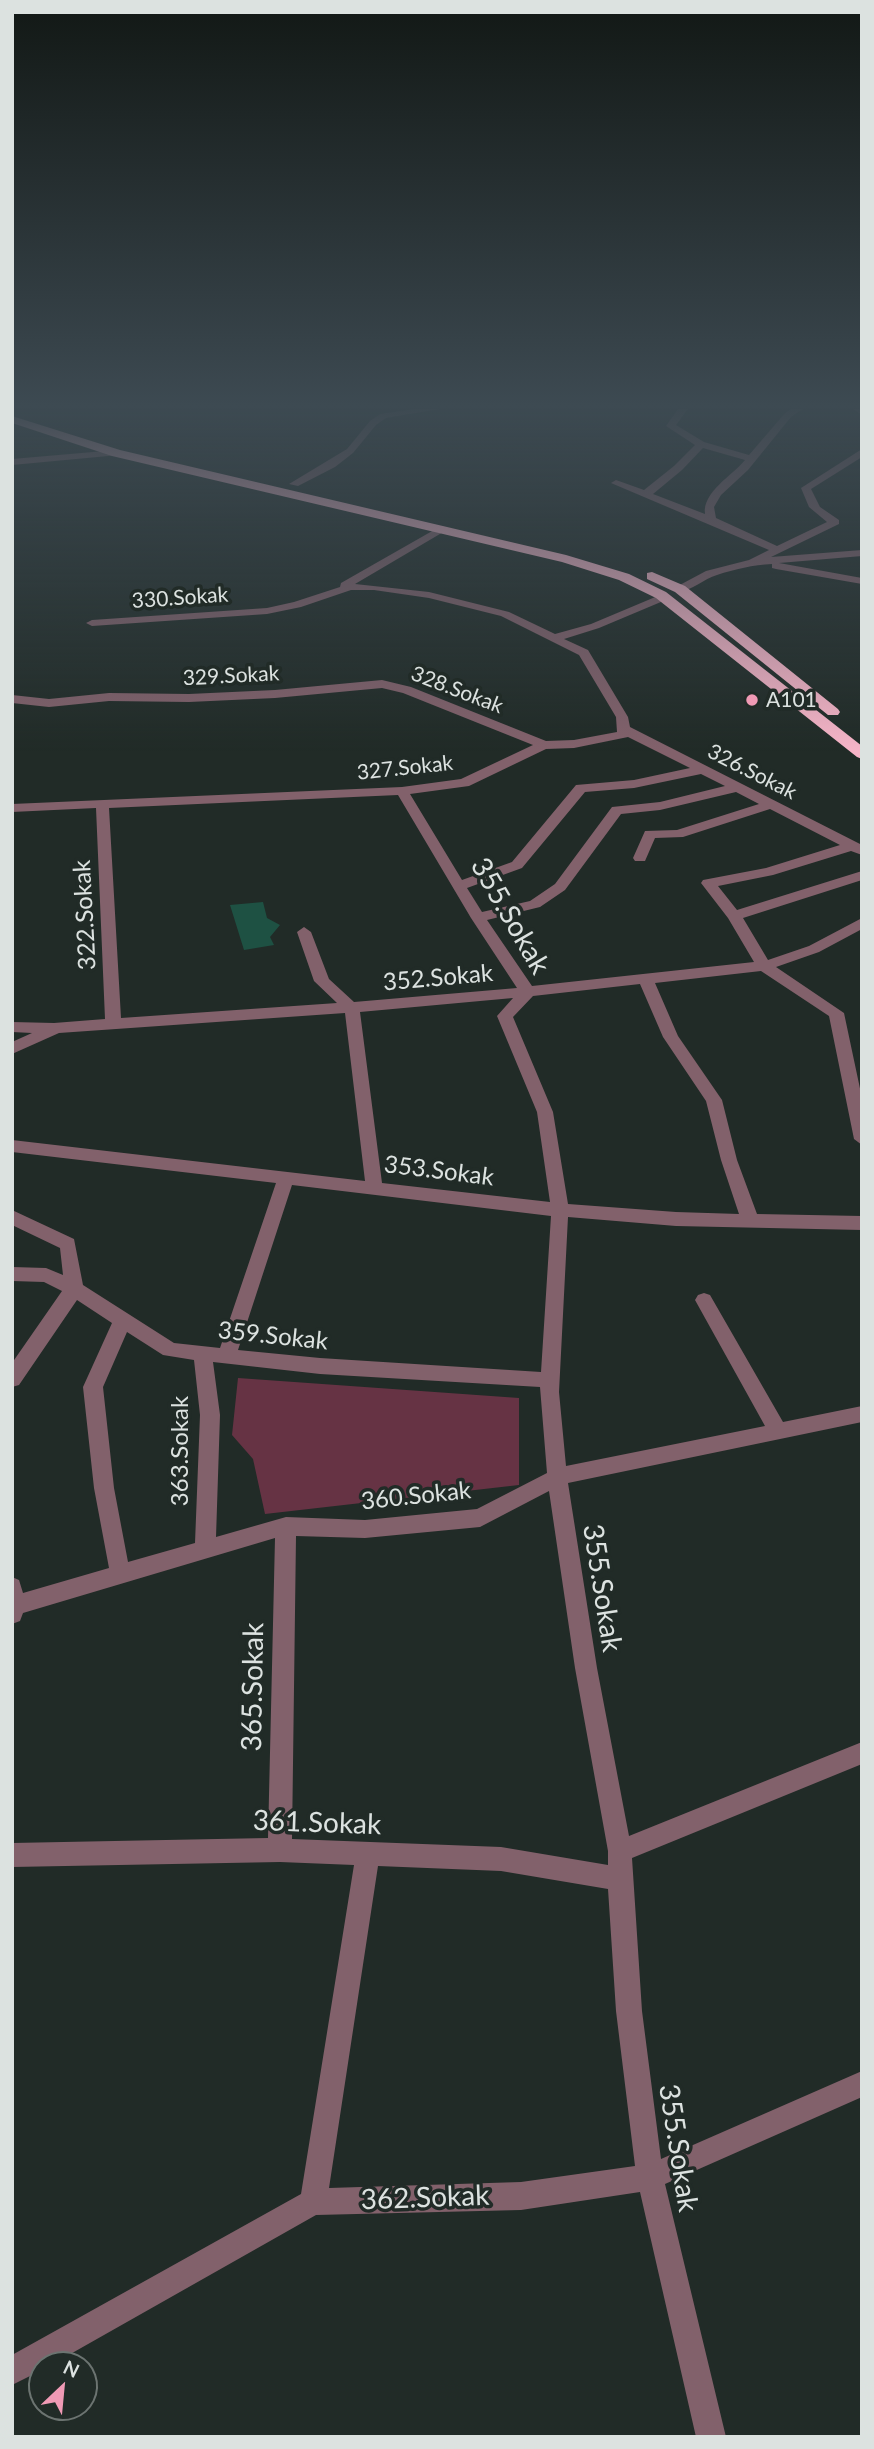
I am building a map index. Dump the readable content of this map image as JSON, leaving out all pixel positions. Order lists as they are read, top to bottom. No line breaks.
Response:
{"streets":{"street":["330.Sokak","329.Sokak","328.Sokak","327.Sokak","326.Sokak","322.Sokak","355.Sokak","352.Sokak","353.Sokak","359.Sokak","363.Sokak","360.Sokak","365.Sokak","361.Sokak","362.Sokak"]},"crossings":[["329.Sokak","328.Sokak"],["328.Sokak","327.Sokak"],["327.Sokak","326.Sokak"],["327.Sokak","322.Sokak"],["327.Sokak","355.Sokak"],["322.Sokak","352.Sokak"],["355.Sokak","352.Sokak"],["355.Sokak","353.Sokak"],["355.Sokak","359.Sokak"],["355.Sokak","360.Sokak"],["355.Sokak","361.Sokak"],["355.Sokak","362.Sokak"],["359.Sokak","363.Sokak"],["363.Sokak","360.Sokak"],["360.Sokak","365.Sokak"],["365.Sokak","361.Sokak"]],"places":["A101"],"north":"top right"}
